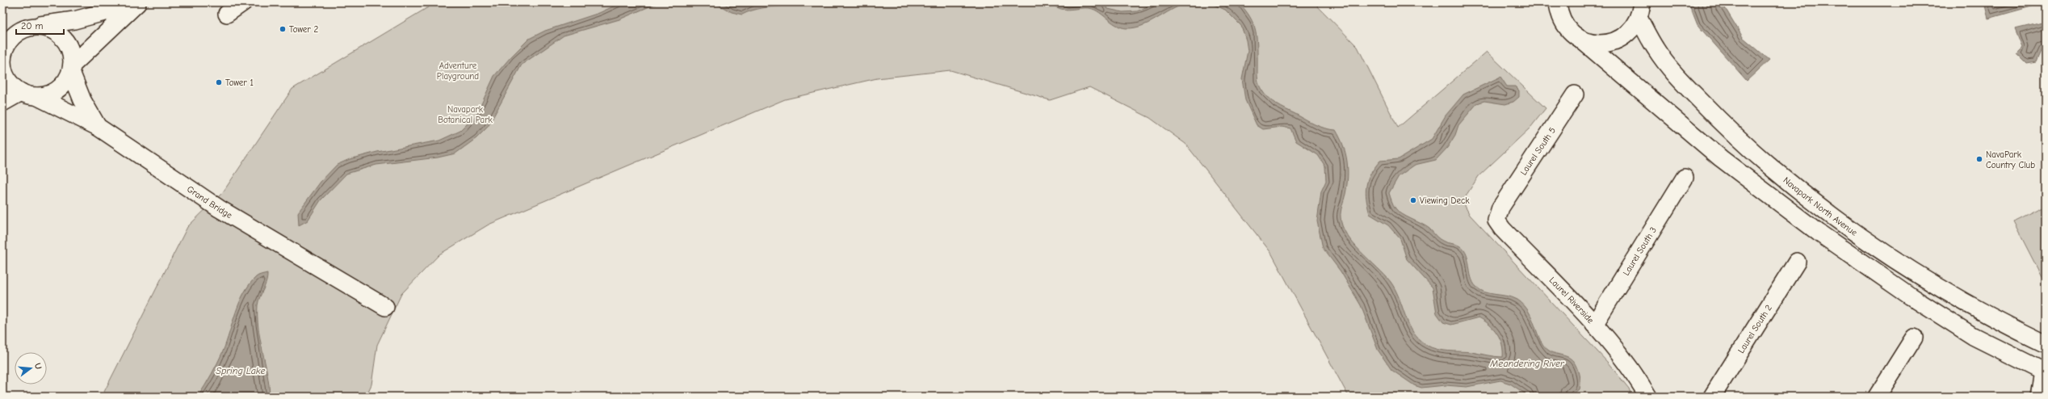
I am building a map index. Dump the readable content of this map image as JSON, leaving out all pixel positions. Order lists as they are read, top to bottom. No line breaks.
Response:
{"streets":{"street":["Laurel South 5","Grand Bridge","Navapark North Avenue","Laurel South 3","Laurel Riverside","Laurel South 2"]},"crossings":[["Laurel South 5","Laurel Riverside"],["Laurel South 3","Laurel Riverside"]],"water":["Meandering River","Spring Lake"],"parks":["Adventure Playground","Navapark Botanical Park"],"places":["Tower 2","Tower 1","NavaPark Country Club","Viewing Deck"],"scale_bar":"20 m","north":"right"}
